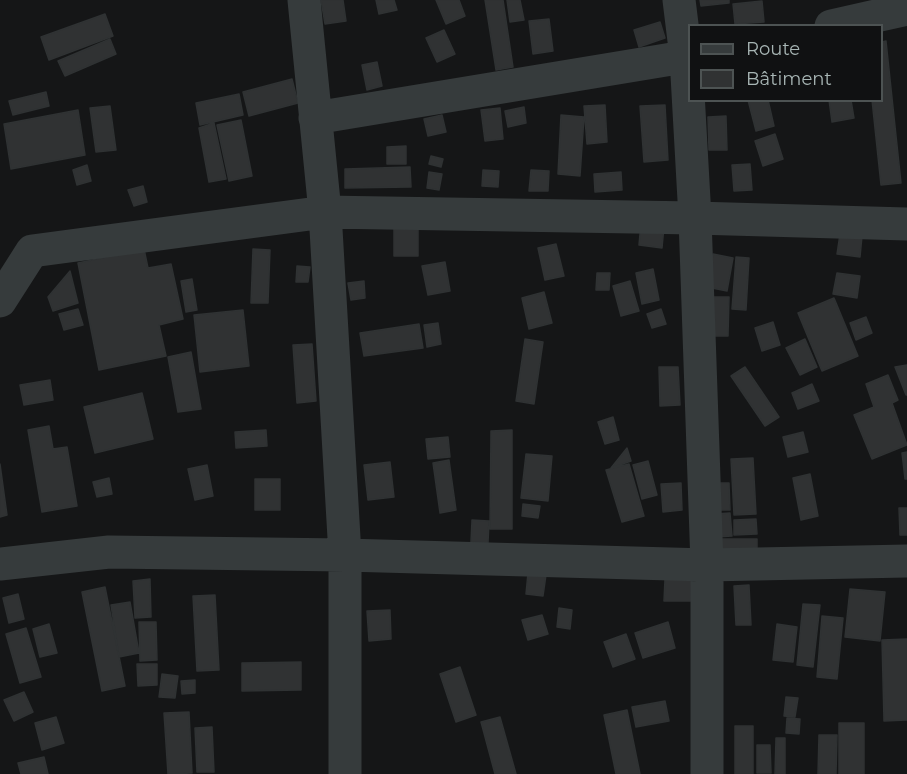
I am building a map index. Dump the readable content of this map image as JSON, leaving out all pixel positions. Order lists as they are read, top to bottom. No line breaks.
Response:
{"legend":["Route","Bâtiment"]}
